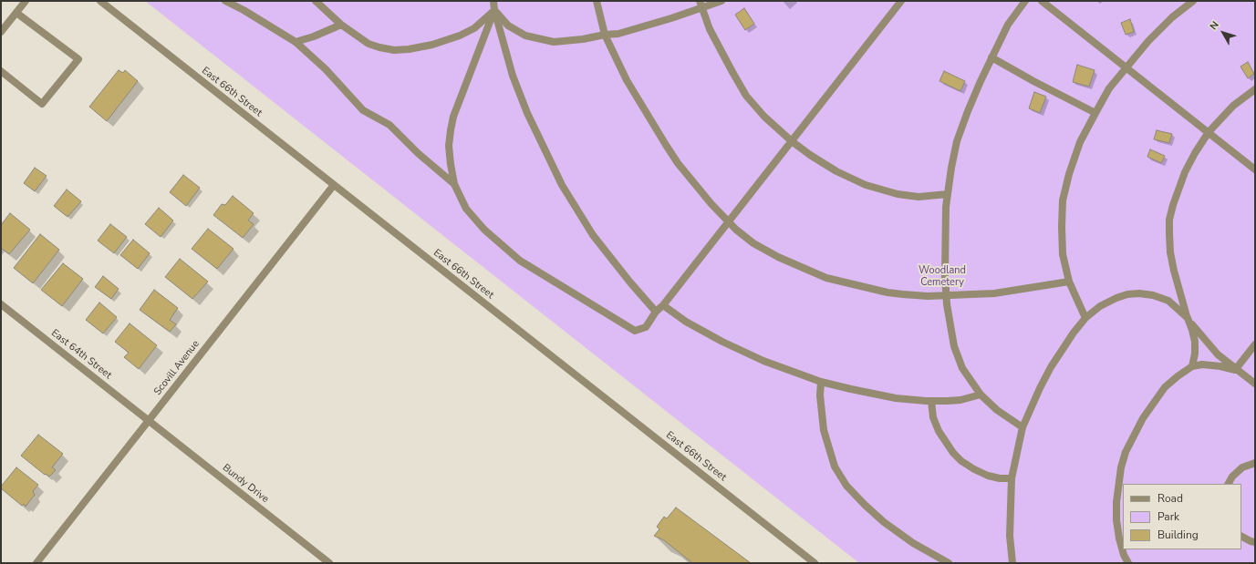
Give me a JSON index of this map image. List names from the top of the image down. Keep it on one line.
{"streets":{"street":["East 66th Street","East 64th Street","Scovill Avenue","Bundy Drive"]},"crossings":[["East 66th Street","Scovill Avenue"],["East 64th Street","Scovill Avenue"],["East 64th Street","Bundy Drive"],["Scovill Avenue","Bundy Drive"]],"parks":["Woodland Cemetery"],"legend":["Road","Park","Building"],"north":"top left"}
